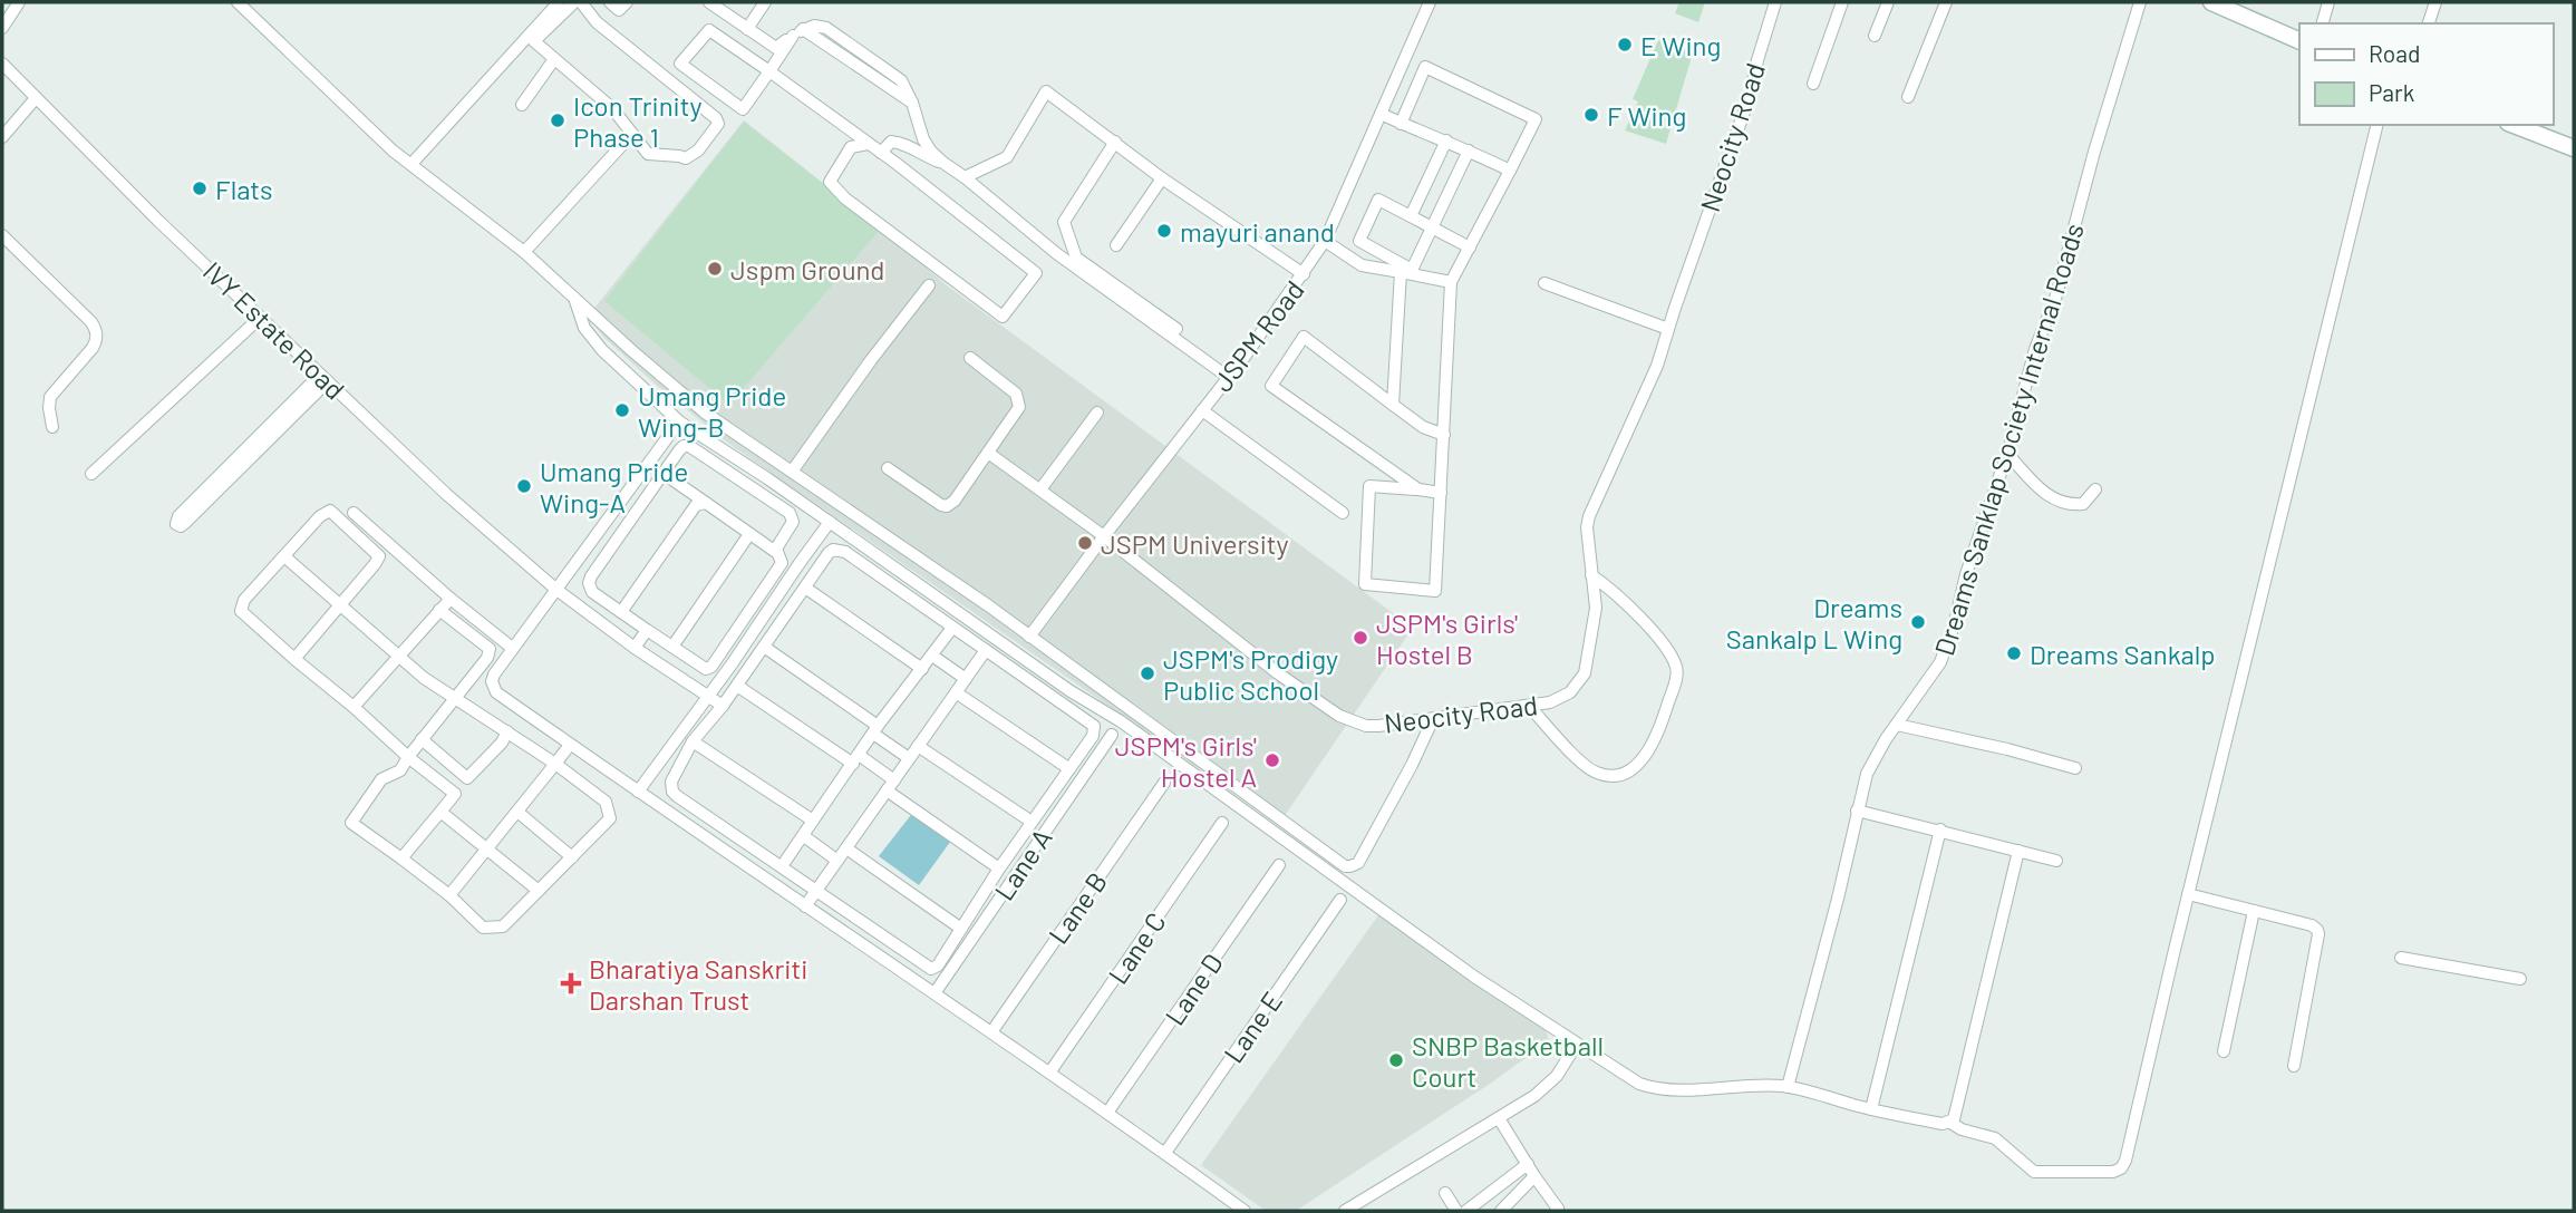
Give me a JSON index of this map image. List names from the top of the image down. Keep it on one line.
{"streets":{"street":["Neocity Road","IVY Estate Road","JSPM Road","Dreams Sanklap Society Internal Roads","Lane A","Lane B","Lane C","Lane D","Lane E"]},"crossings":[["Neocity Road","JSPM Road"]],"places":{"other":["E Wing","F Wing","Icon Trinity Phase 1","Flats","mayuri anand","Jspm Ground","Umang Pride Wing-B","Umang Pride Wing-A","JSPM University","Dreams Sankalp L Wing","JSPM's Girls' Hostel B","Dreams Sankalp","JSPM's Prodigy Public School","JSPM's Girls' Hostel A","SNBP Basketball Court"],"health":["Bharatiya Sanskriti Darshan Trust"]},"legend":["Road","Park"]}
